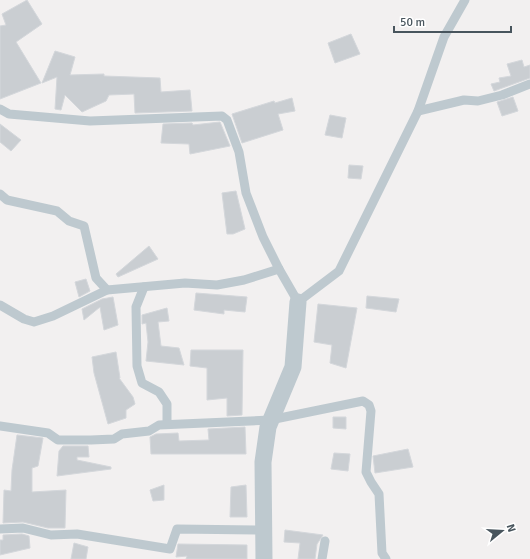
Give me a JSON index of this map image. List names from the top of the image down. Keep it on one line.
{"scale_bar":"50 m","north":"right"}
